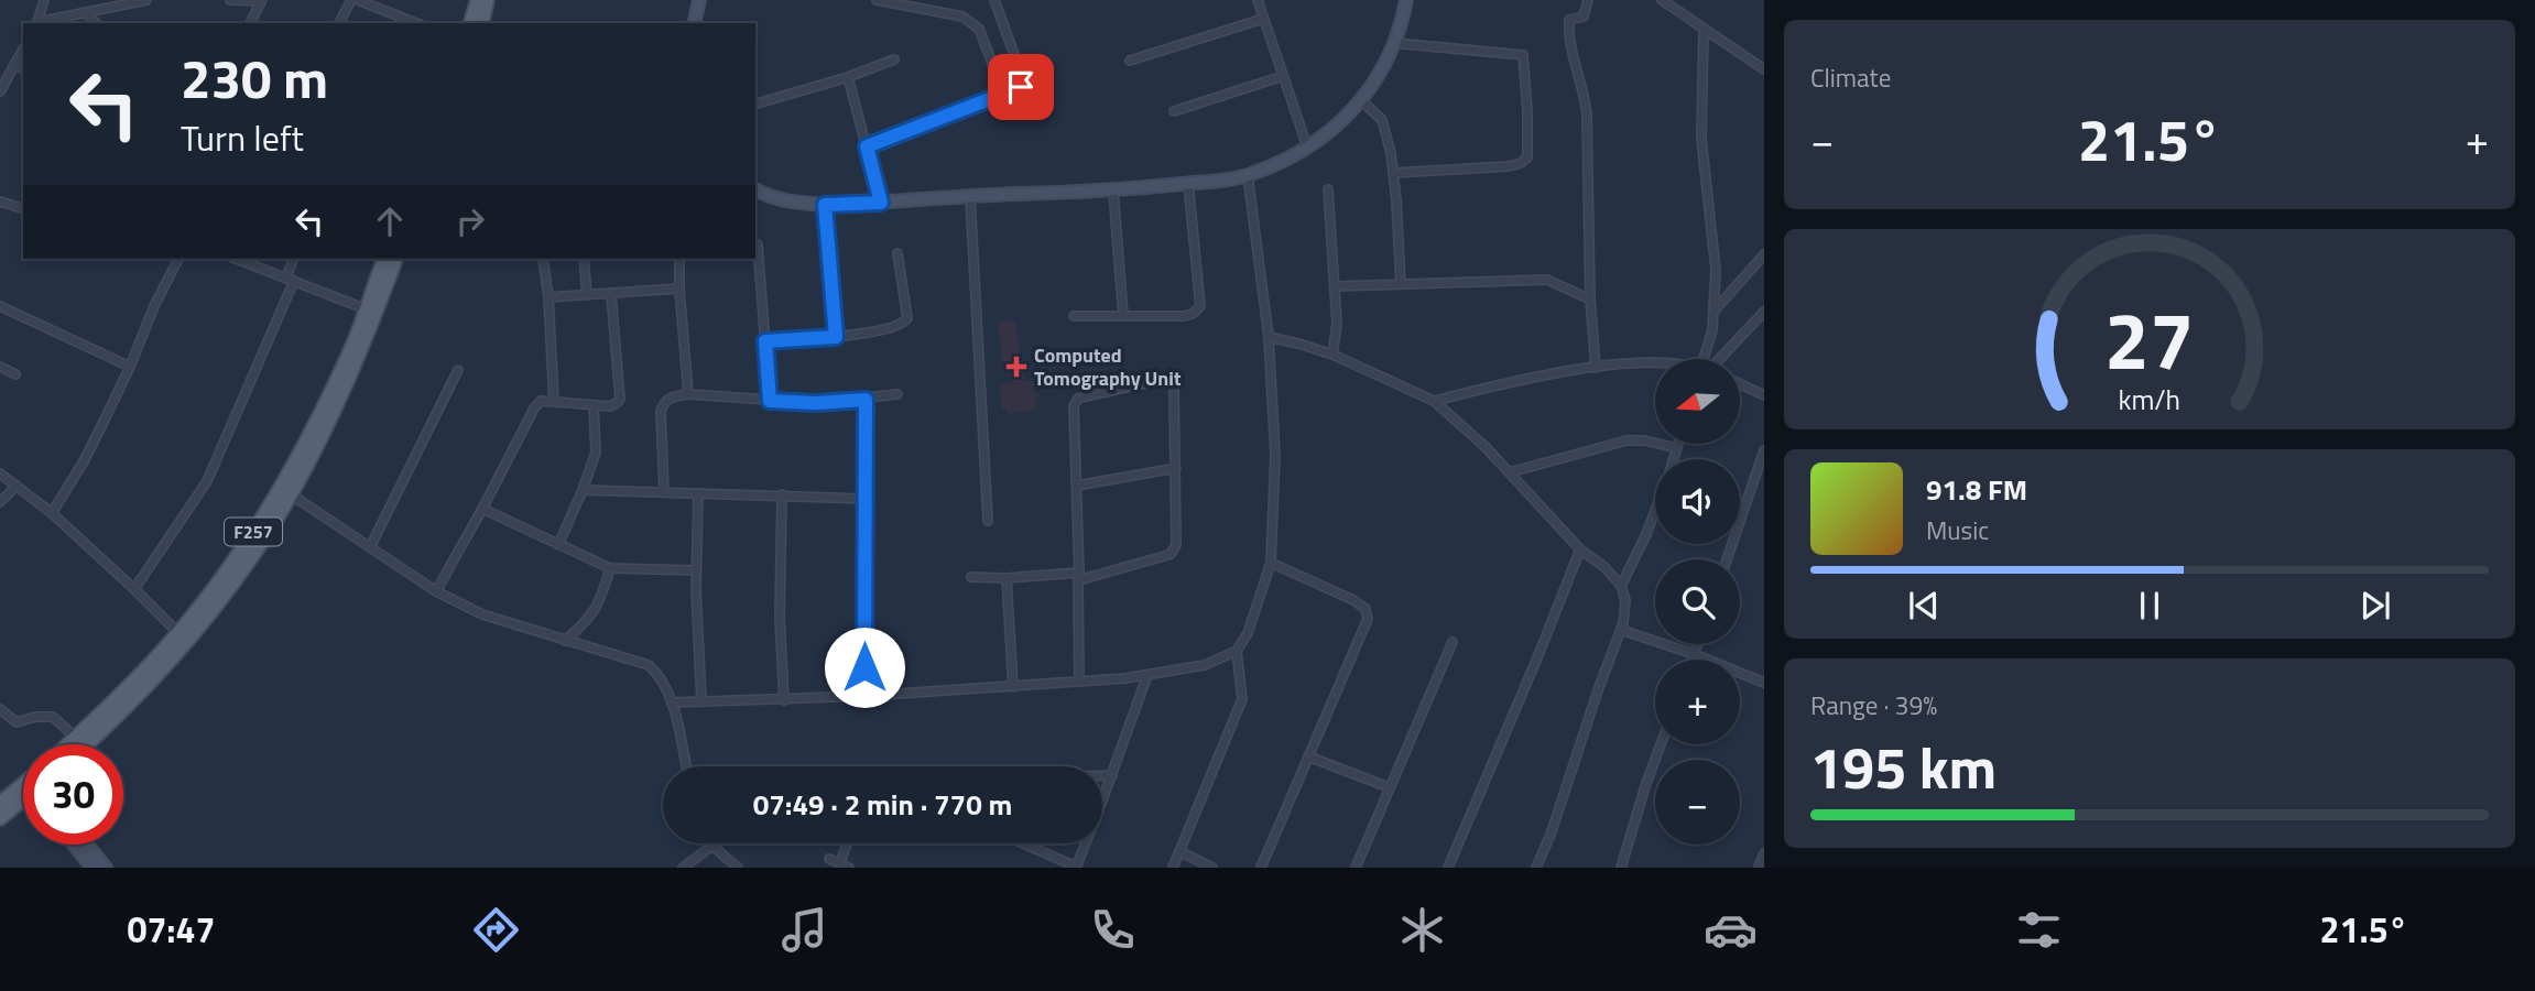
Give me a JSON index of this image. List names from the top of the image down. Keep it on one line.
{"streets":{"main road":["F257"]},"places":{"health":["Computed Tomography Unit"]},"north":"left","page":{"tile":["Climate",["Range · 39%","195 km"]],"turn":["230 m","Turn left"],"heat":["−","21.5°","+"],"map_buttons":["+","−"],"song":["91.8 FM","Music"],"limit":"30","trip":"07:49 · 2 min · 770 m","tabs":["07:47","21.5°"],"gauge":["27","km/h"]}}
